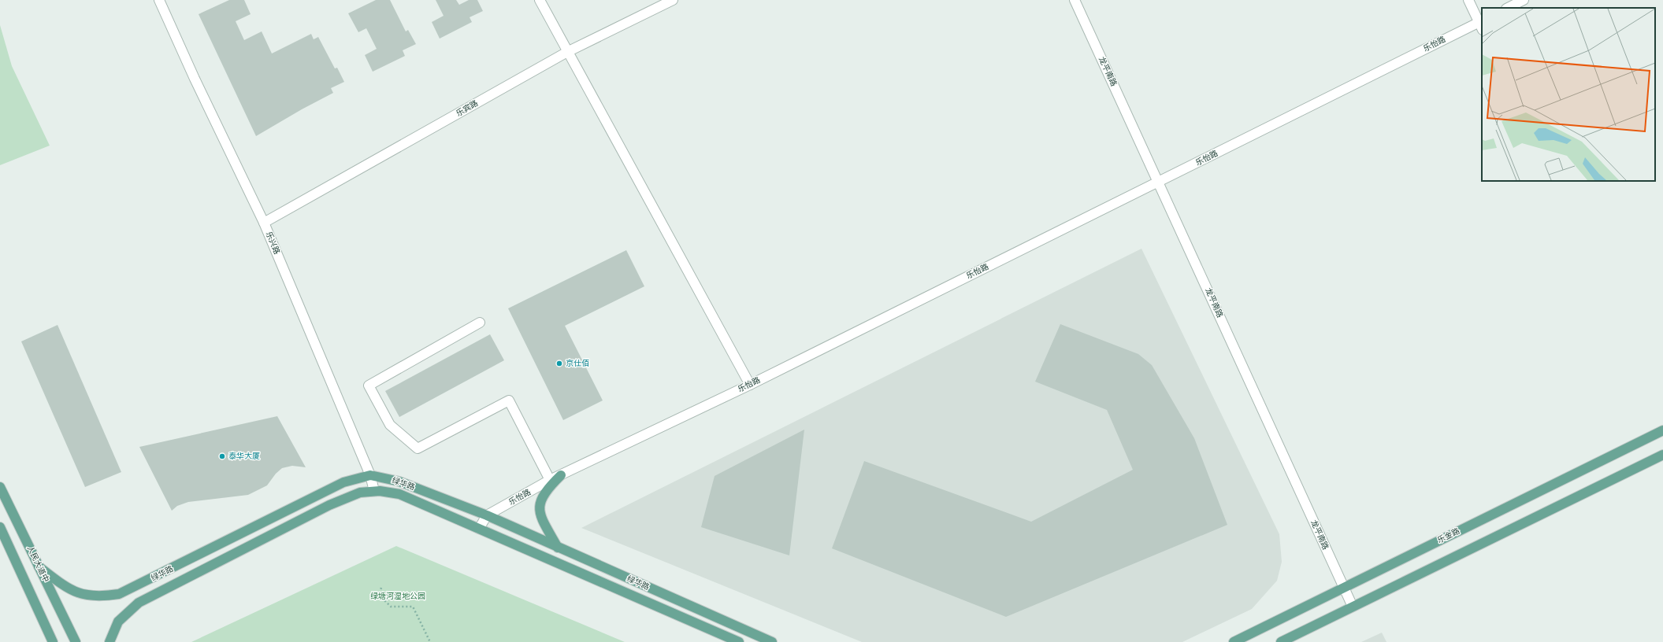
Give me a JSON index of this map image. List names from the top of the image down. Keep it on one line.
{"streets":{"main road":["绿华路","乐金路","人民大道中"],"street":["乐怡路","龙平南路","乐宾路","乐兴路"]},"crossings":[["乐怡路","龙平南路"],["乐怡路","绿华路"],["龙平南路","乐金路"],["乐宾路","乐兴路"],["乐兴路","绿华路"],["绿华路","人民大道中"]],"parks":["绿塘河湿地公园"],"places":["京仕佰","泰华大厦"]}
